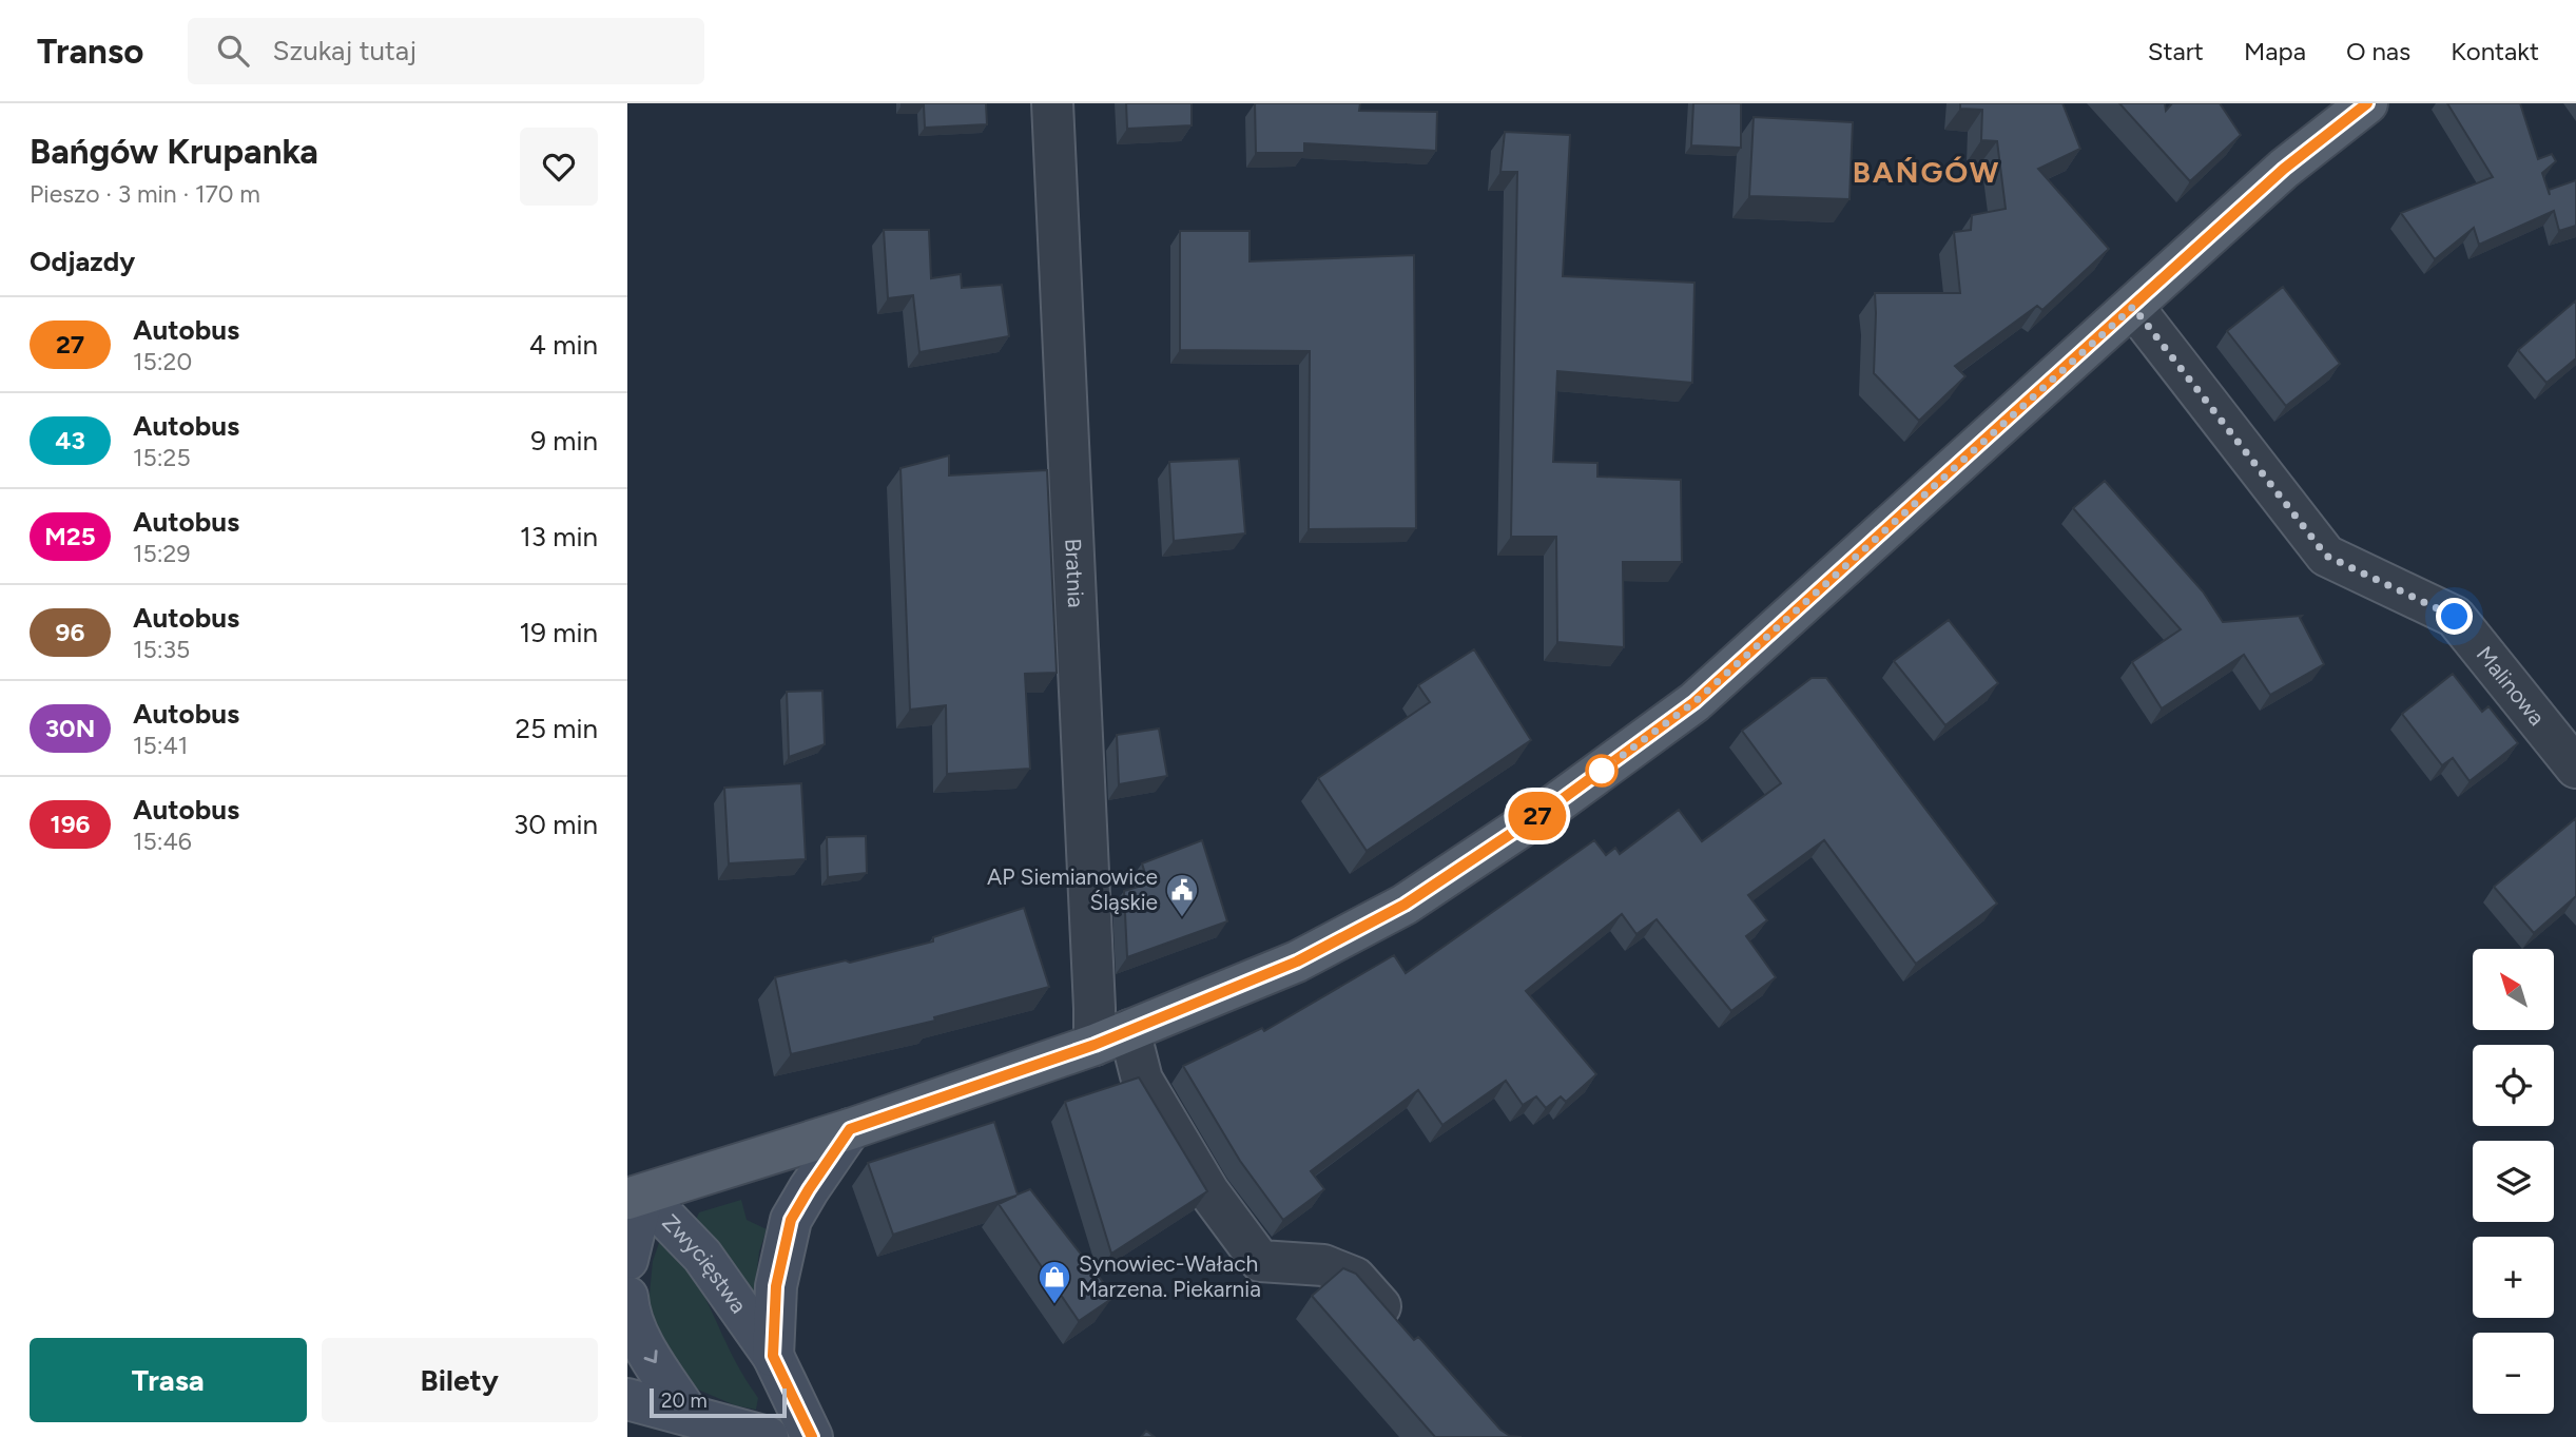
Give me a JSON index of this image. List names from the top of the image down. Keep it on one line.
{"streets":{"main road":["Zwycięstwa"],"street":["Bratnia","Malinowa"]},"districts":["BAŃGÓW"],"places":{"public building":["AP Siemianowice Śląskie"],"shop":["Synowiec-Wałach Marzena. Piekarnia"]},"lines":["bus line 27"],"scale_bar":"20 m","north":"top left","page":{"header":"Transo","search":"Szukaj tutaj","nav":["Start","Mapa","O nas","Kontakt"],"heading":[["Bańgów Krupanka","Pieszo · 3 min · 170 m"],"Odjazdy"],"on_map":"27","list":[{"mark":"27","name":"Autobus","note":"15:20","value":"4 min"},{"mark":"43","name":"Autobus","note":"15:25","value":"9 min"},{"mark":"M25","name":"Autobus","note":"15:29","value":"13 min"},{"mark":"96","name":"Autobus","note":"15:35","value":"19 min"},{"mark":"30N","name":"Autobus","note":"15:41","value":"25 min"},{"mark":"196","name":"Autobus","note":"15:46","value":"30 min"}],"map_buttons":["+","−"],"buttons":["Trasa","Bilety"],"scale":"20 m"}}
